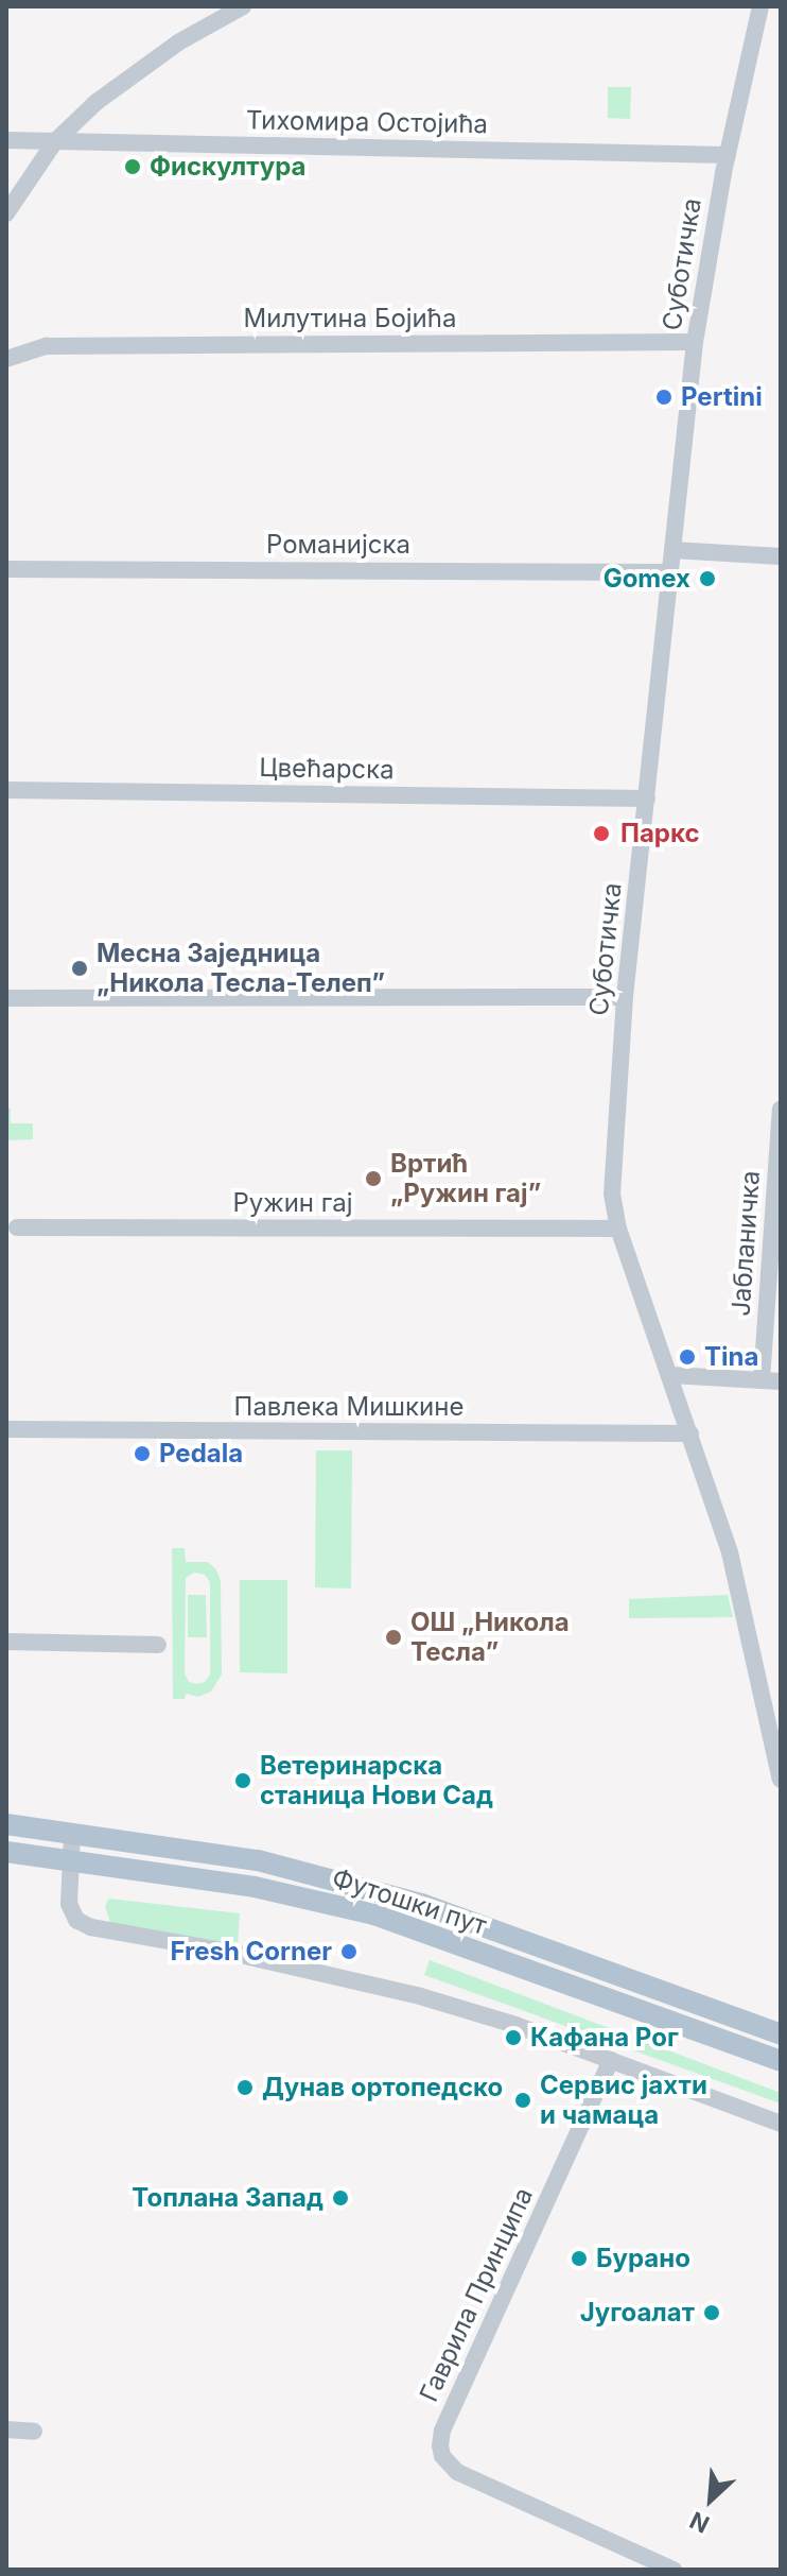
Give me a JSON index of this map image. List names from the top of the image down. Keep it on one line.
{"streets":{"main road":["Футошки пут"],"street":["Тихомира Остојића","Суботичка","Милутина Бојића","Романијска","Цвећарска","Ружин гај","Јабланичка","Павлека Мишкине","Гаврила Принципа"]},"crossings":[["Тихомира Остојића","Суботичка"],["Суботичка","Милутина Бојића"],["Суботичка","Романијска"],["Суботичка","Цвећарска"],["Суботичка","Ружин гај"],["Суботичка","Павлека Мишкине"]],"places":["Фискултура","Pertini","Gomex","Паркс","Месна Заједница „Никола Тесла-Телеп”","Вртић „Ружин гај”","Tina","Pedala","ОШ „Никола Тесла”","Ветеринарска станица Нови Сад","Fresh Corner","Кафана Рог","Дунав ортопедско","Сервис јахти и чамаца","Топлана Запад","Бурано","Југоалат"],"north":"bottom left"}
